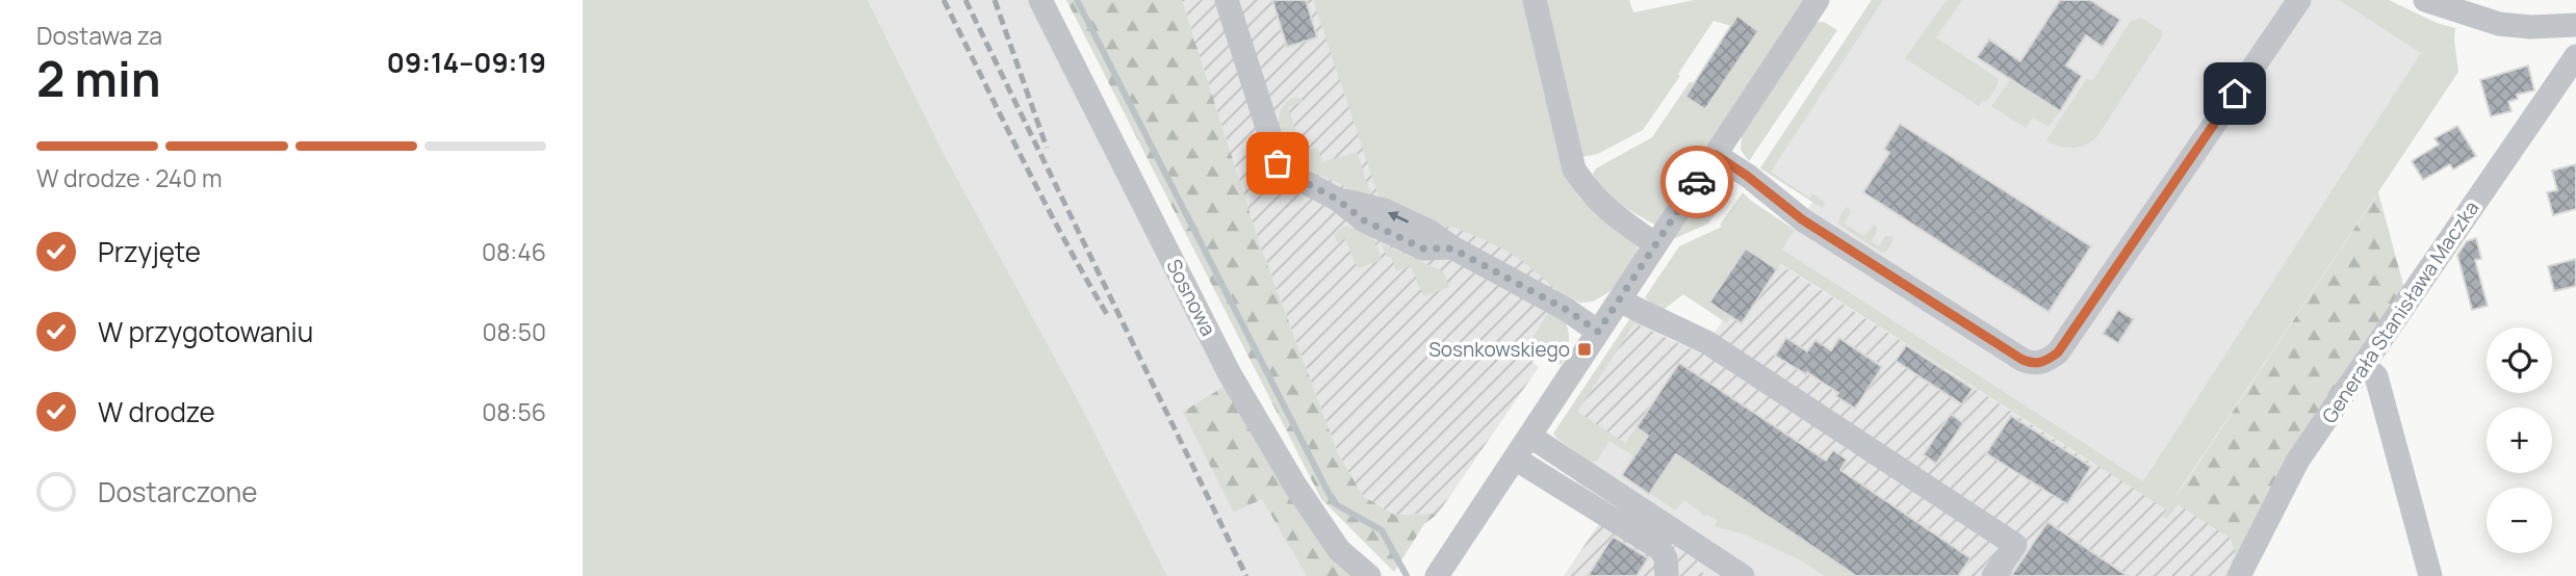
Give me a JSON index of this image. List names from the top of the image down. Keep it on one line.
{"streets":{"street":["Sosnowa","Generała Stanisława Maczka"]},"places":{"transit":["Sosnkowskiego"]},"page":{"heading":["2 min","Dostawa za","09:14–09:19"],"bar":"W drodze · 240 m","list":[["Przyjęte","08:46"],["W przygotowaniu","08:50"],["W drodze","08:56"],"Dostarczone"],"map_buttons":["+","−"]}}
